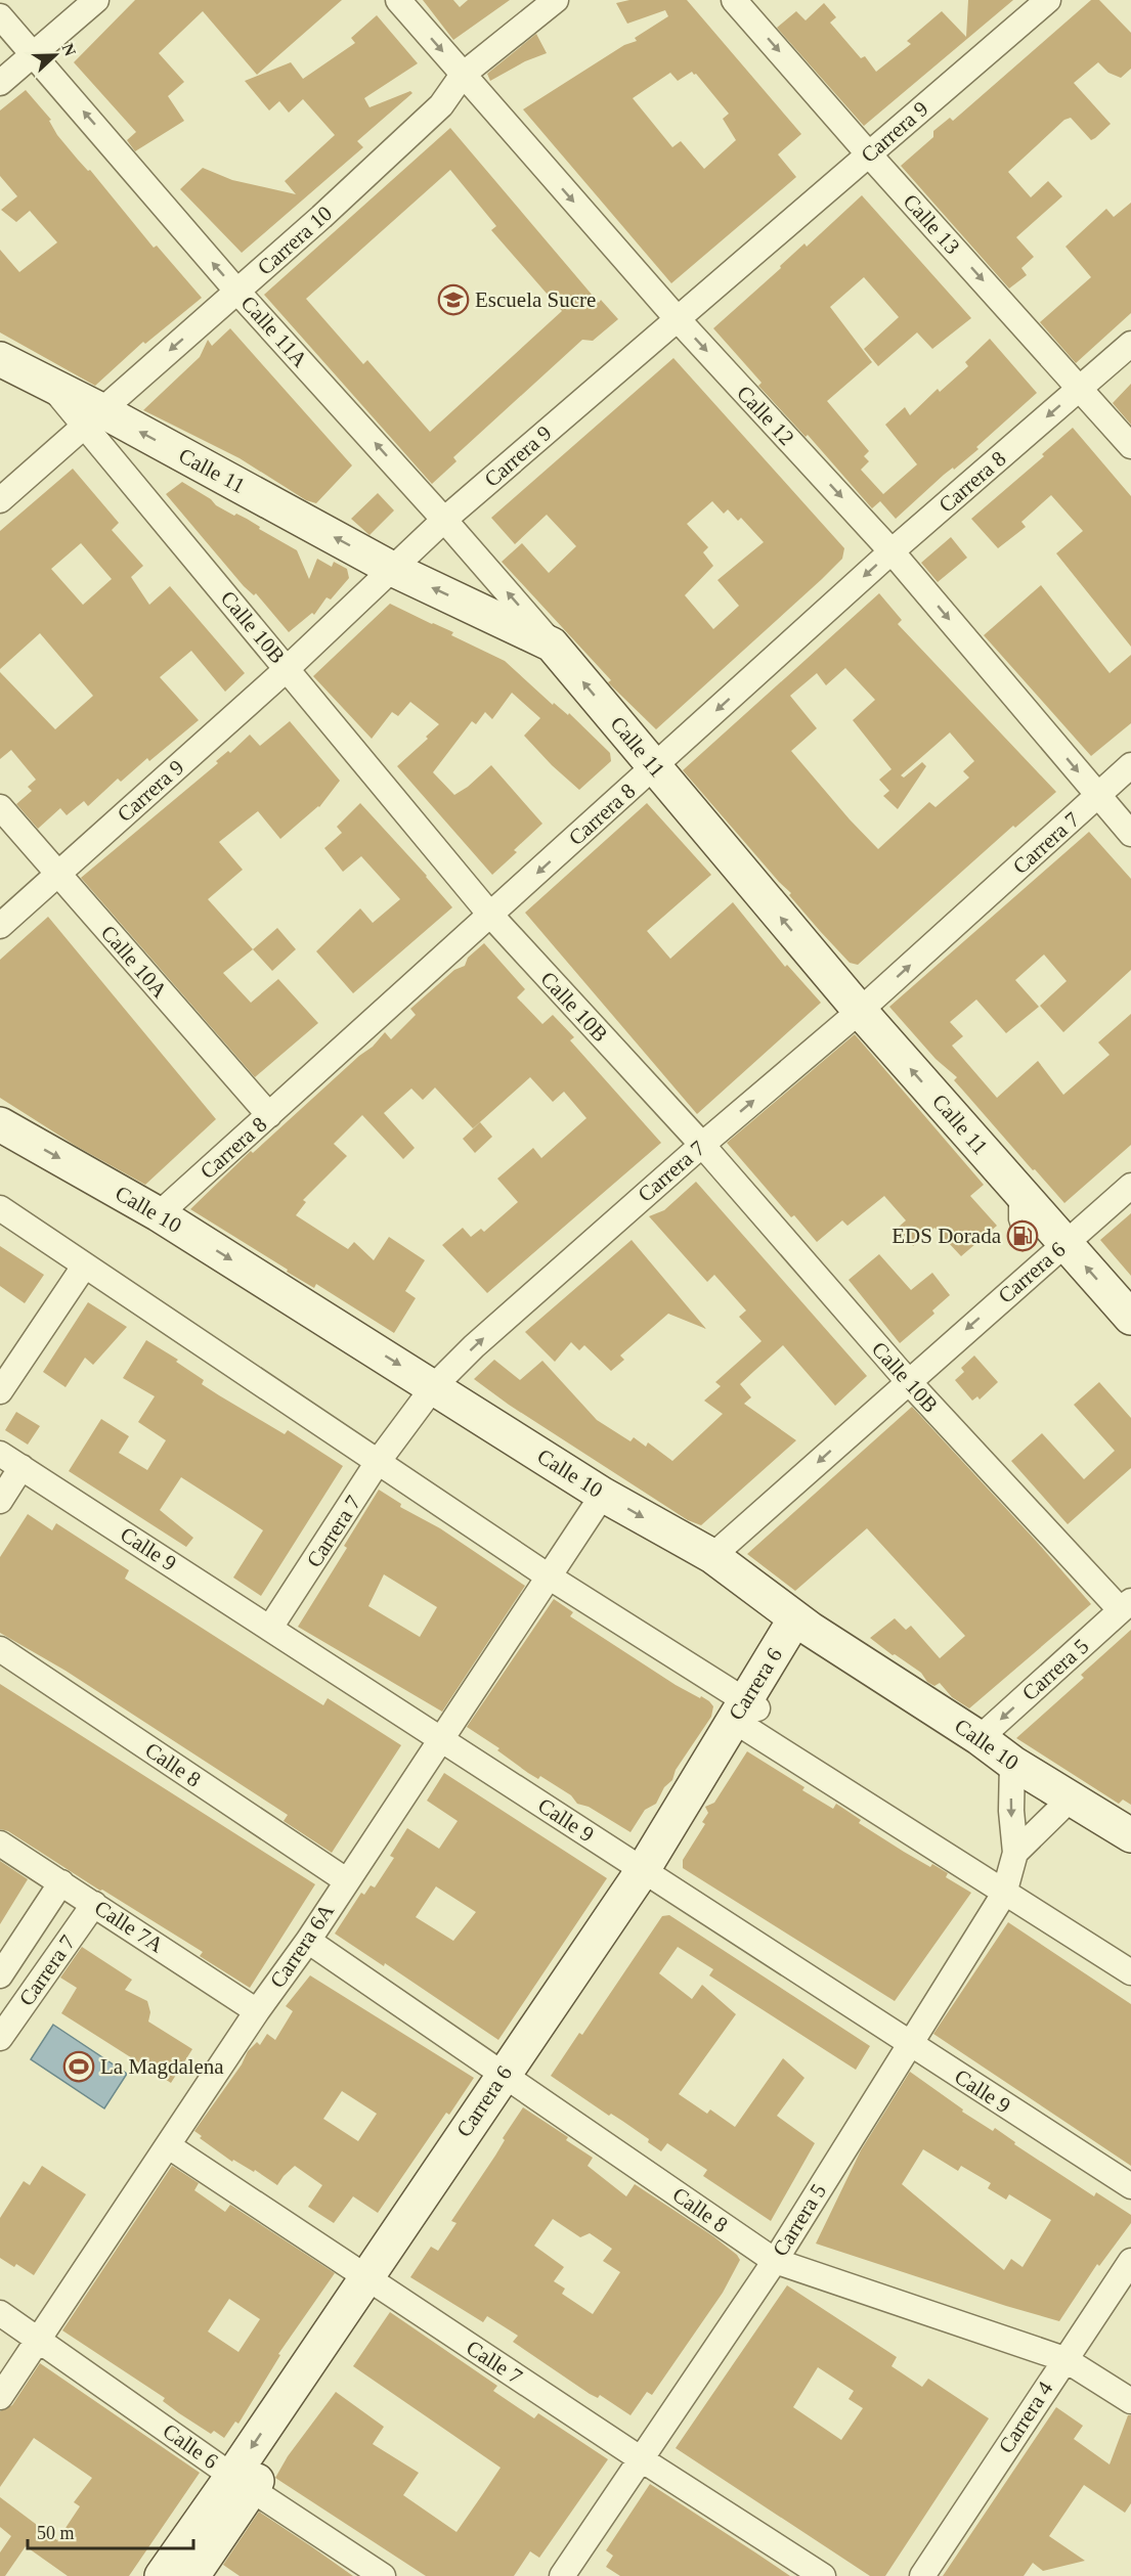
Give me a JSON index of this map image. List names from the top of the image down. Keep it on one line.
{"streets":{"main road":["Calle 11","Calle 10","Carrera 6"],"street":["Carrera 9","Calle 13","Carrera 10","Calle 11A","Calle 12","Carrera 8","Calle 10B","Carrera 7","Calle 10A","Calle 9","Carrera 5","Calle 8","Calle 7A","Carrera 6A","Calle 7","Carrera 4","Calle 6"]},"crossings":[["Carrera 9","Calle 13"],["Carrera 9","Calle 11A"],["Carrera 9","Calle 12"],["Carrera 9","Calle 11"],["Carrera 9","Calle 10B"],["Carrera 9","Calle 10A"],["Calle 13","Carrera 8"],["Carrera 10","Calle 11A"],["Carrera 10","Calle 12"],["Carrera 10","Calle 11"],["Carrera 10","Calle 10B"],["Calle 11A","Calle 11"],["Calle 12","Carrera 8"],["Calle 12","Carrera 7"],["Calle 11","Carrera 8"],["Calle 11","Calle 10B"],["Calle 11","Carrera 7"],["Calle 11","Carrera 6"],["Carrera 8","Calle 10B"],["Carrera 8","Calle 10A"],["Carrera 8","Calle 10"],["Calle 10B","Carrera 7"],["Calle 10B","Carrera 6"],["Calle 10B","Carrera 5"],["Carrera 7","Calle 10"],["Carrera 7","Calle 9"],["Carrera 7","Calle 7A"],["Calle 10","Carrera 6"],["Calle 10","Carrera 5"],["Calle 10","Carrera 6A"],["Carrera 6","Calle 9"],["Carrera 6","Calle 8"],["Carrera 6","Calle 7"],["Carrera 6","Calle 6"],["Calle 9","Carrera 5"],["Calle 9","Carrera 6A"],["Carrera 5","Calle 8"],["Carrera 5","Calle 7"],["Calle 8","Carrera 6A"],["Calle 8","Carrera 4"],["Calle 7A","Carrera 6A"],["Carrera 6A","Calle 7"],["Carrera 6A","Calle 6"]],"one_way":["Calle 13","Calle 11A","Calle 12","Calle 11","Carrera 8","Carrera 7","Calle 10"],"places":{"school or university":["Escuela Sucre"],"fuel station":["EDS Dorada"],"sports":["La Magdalena"]},"scale_bar":"50 m","north":"right"}
